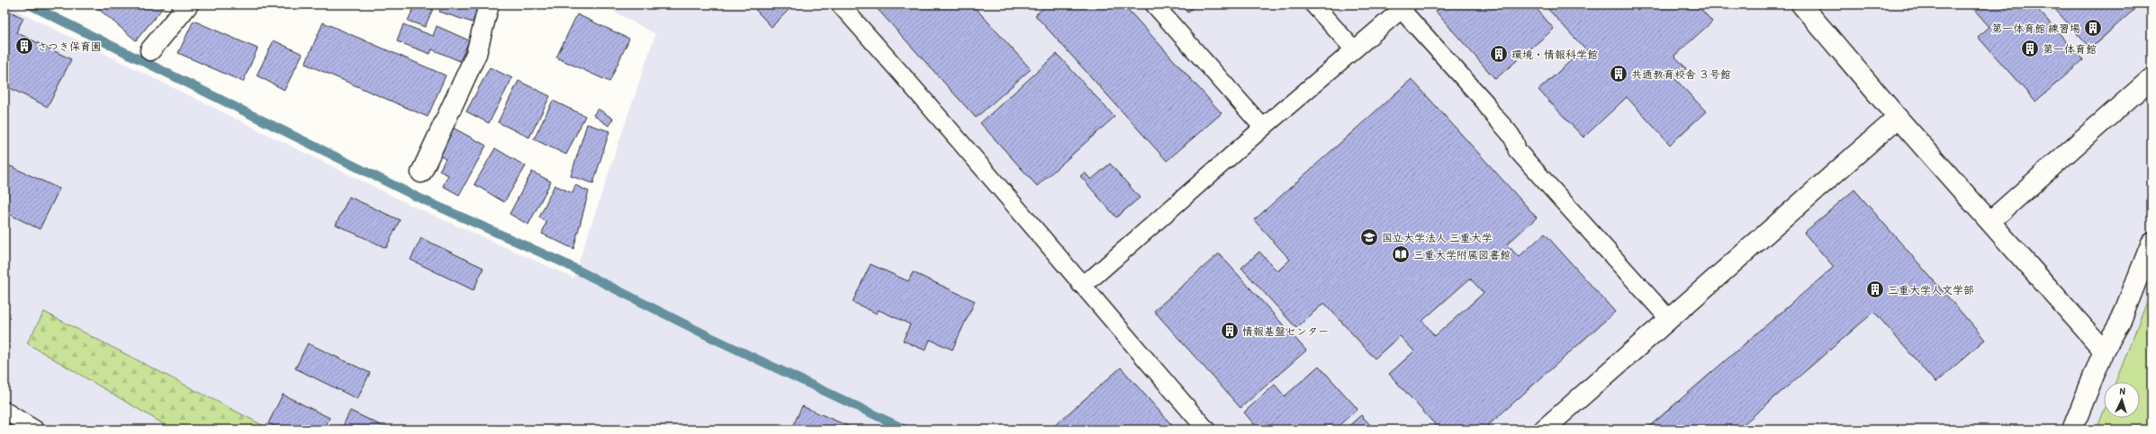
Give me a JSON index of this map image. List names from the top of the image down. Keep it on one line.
{"places":{"building":["第一体育館 練習場","さつき保育園","第一体育館","環境・情報科学館","共通教育校舎 ３号館","三重大学人文学部","情報基盤センター"],"school or university":["国立大学法人 三重大学"],"library":["三重大学附属図書館"]},"north":"top"}
